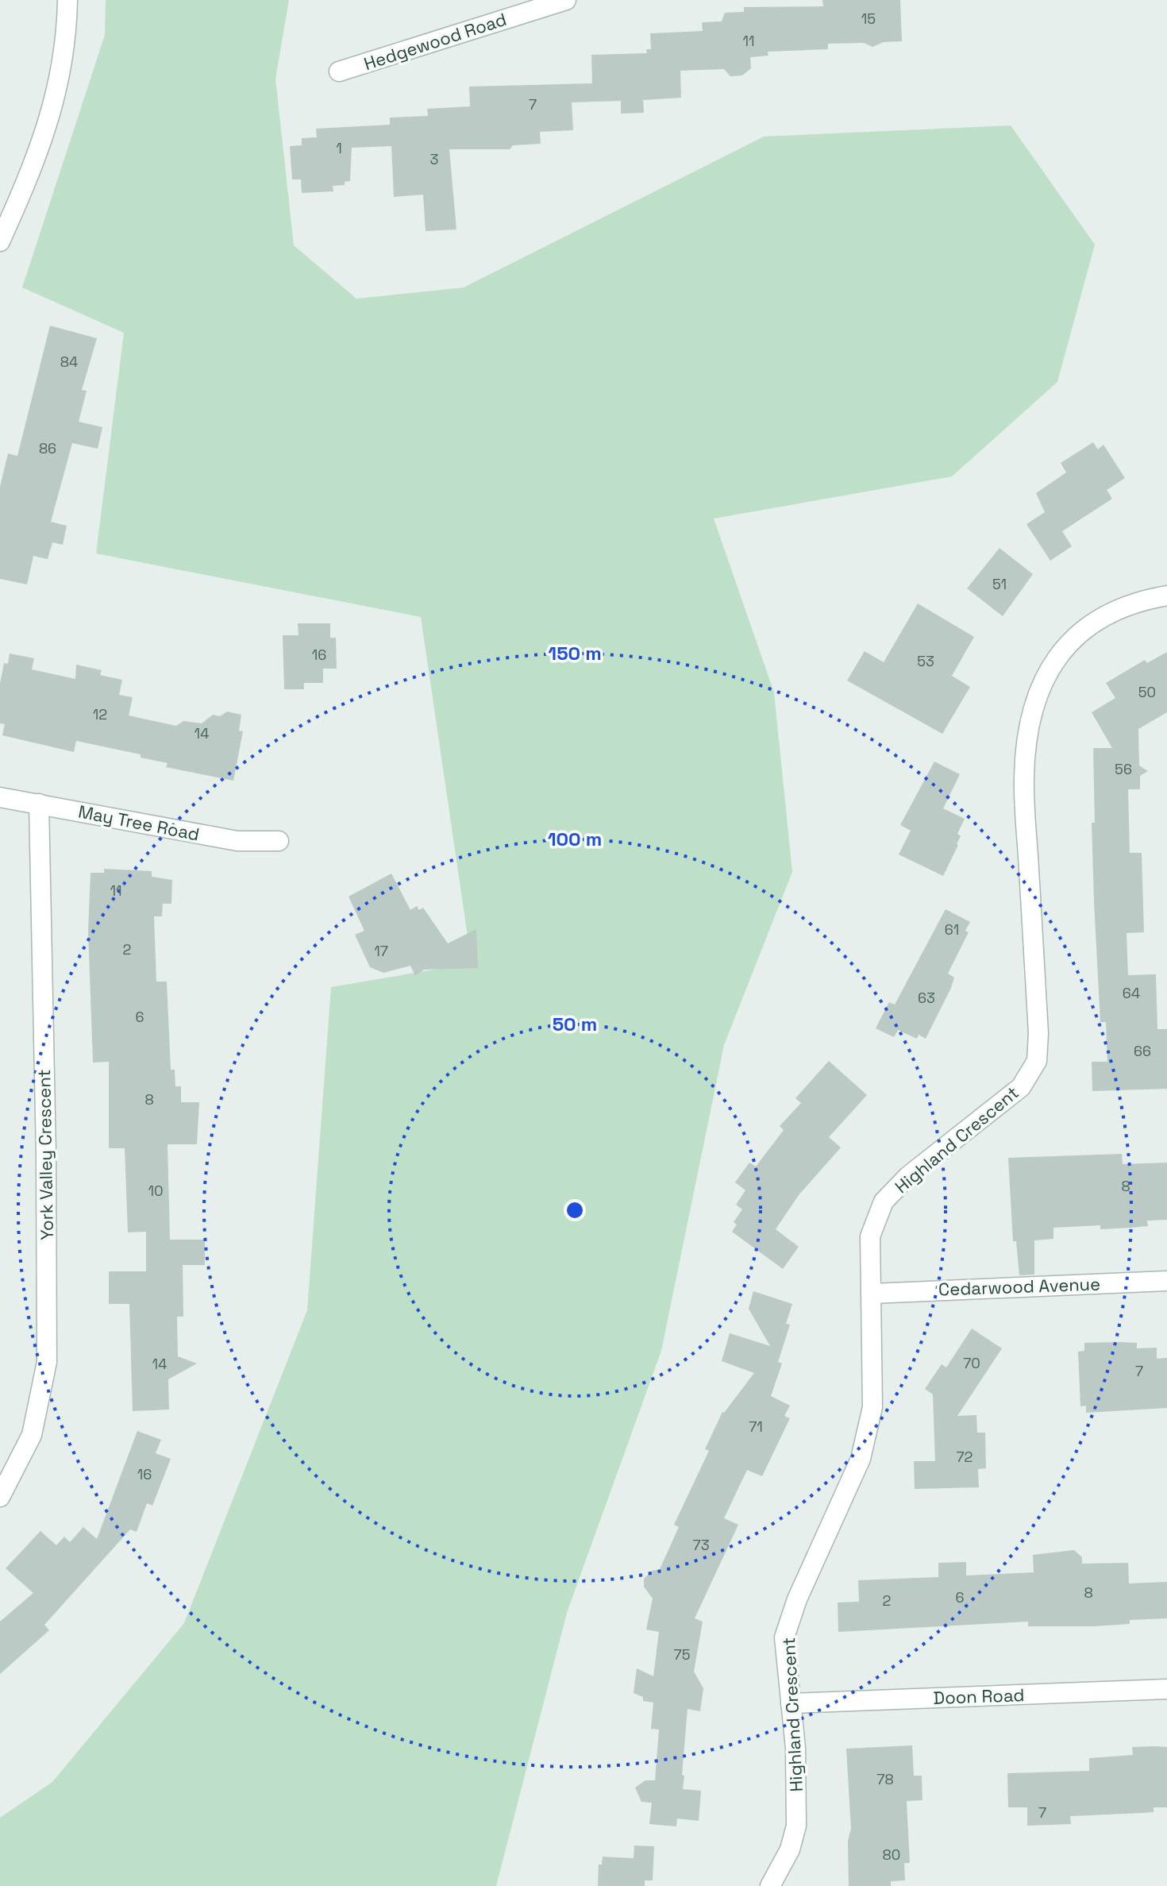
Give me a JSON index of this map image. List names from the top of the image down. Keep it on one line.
{"streets":{"street":["Hedgewood Road","May Tree Road","Highland Crescent","York Valley Crescent","Cedarwood Avenue","Doon Road"]},"crossings":[["May Tree Road","York Valley Crescent"],["Highland Crescent","Cedarwood Avenue"],["Highland Crescent","Doon Road"]],"house_numbers":["15","11","7","1","3","84","86","51","16","53","50","12","14","56","11","61","2","17","64","63","6","66","8","8","10","70","14","7","71","72","16","73","8","6","2","75","78","7","80"],"rings":["150 m","100 m","50 m"]}
